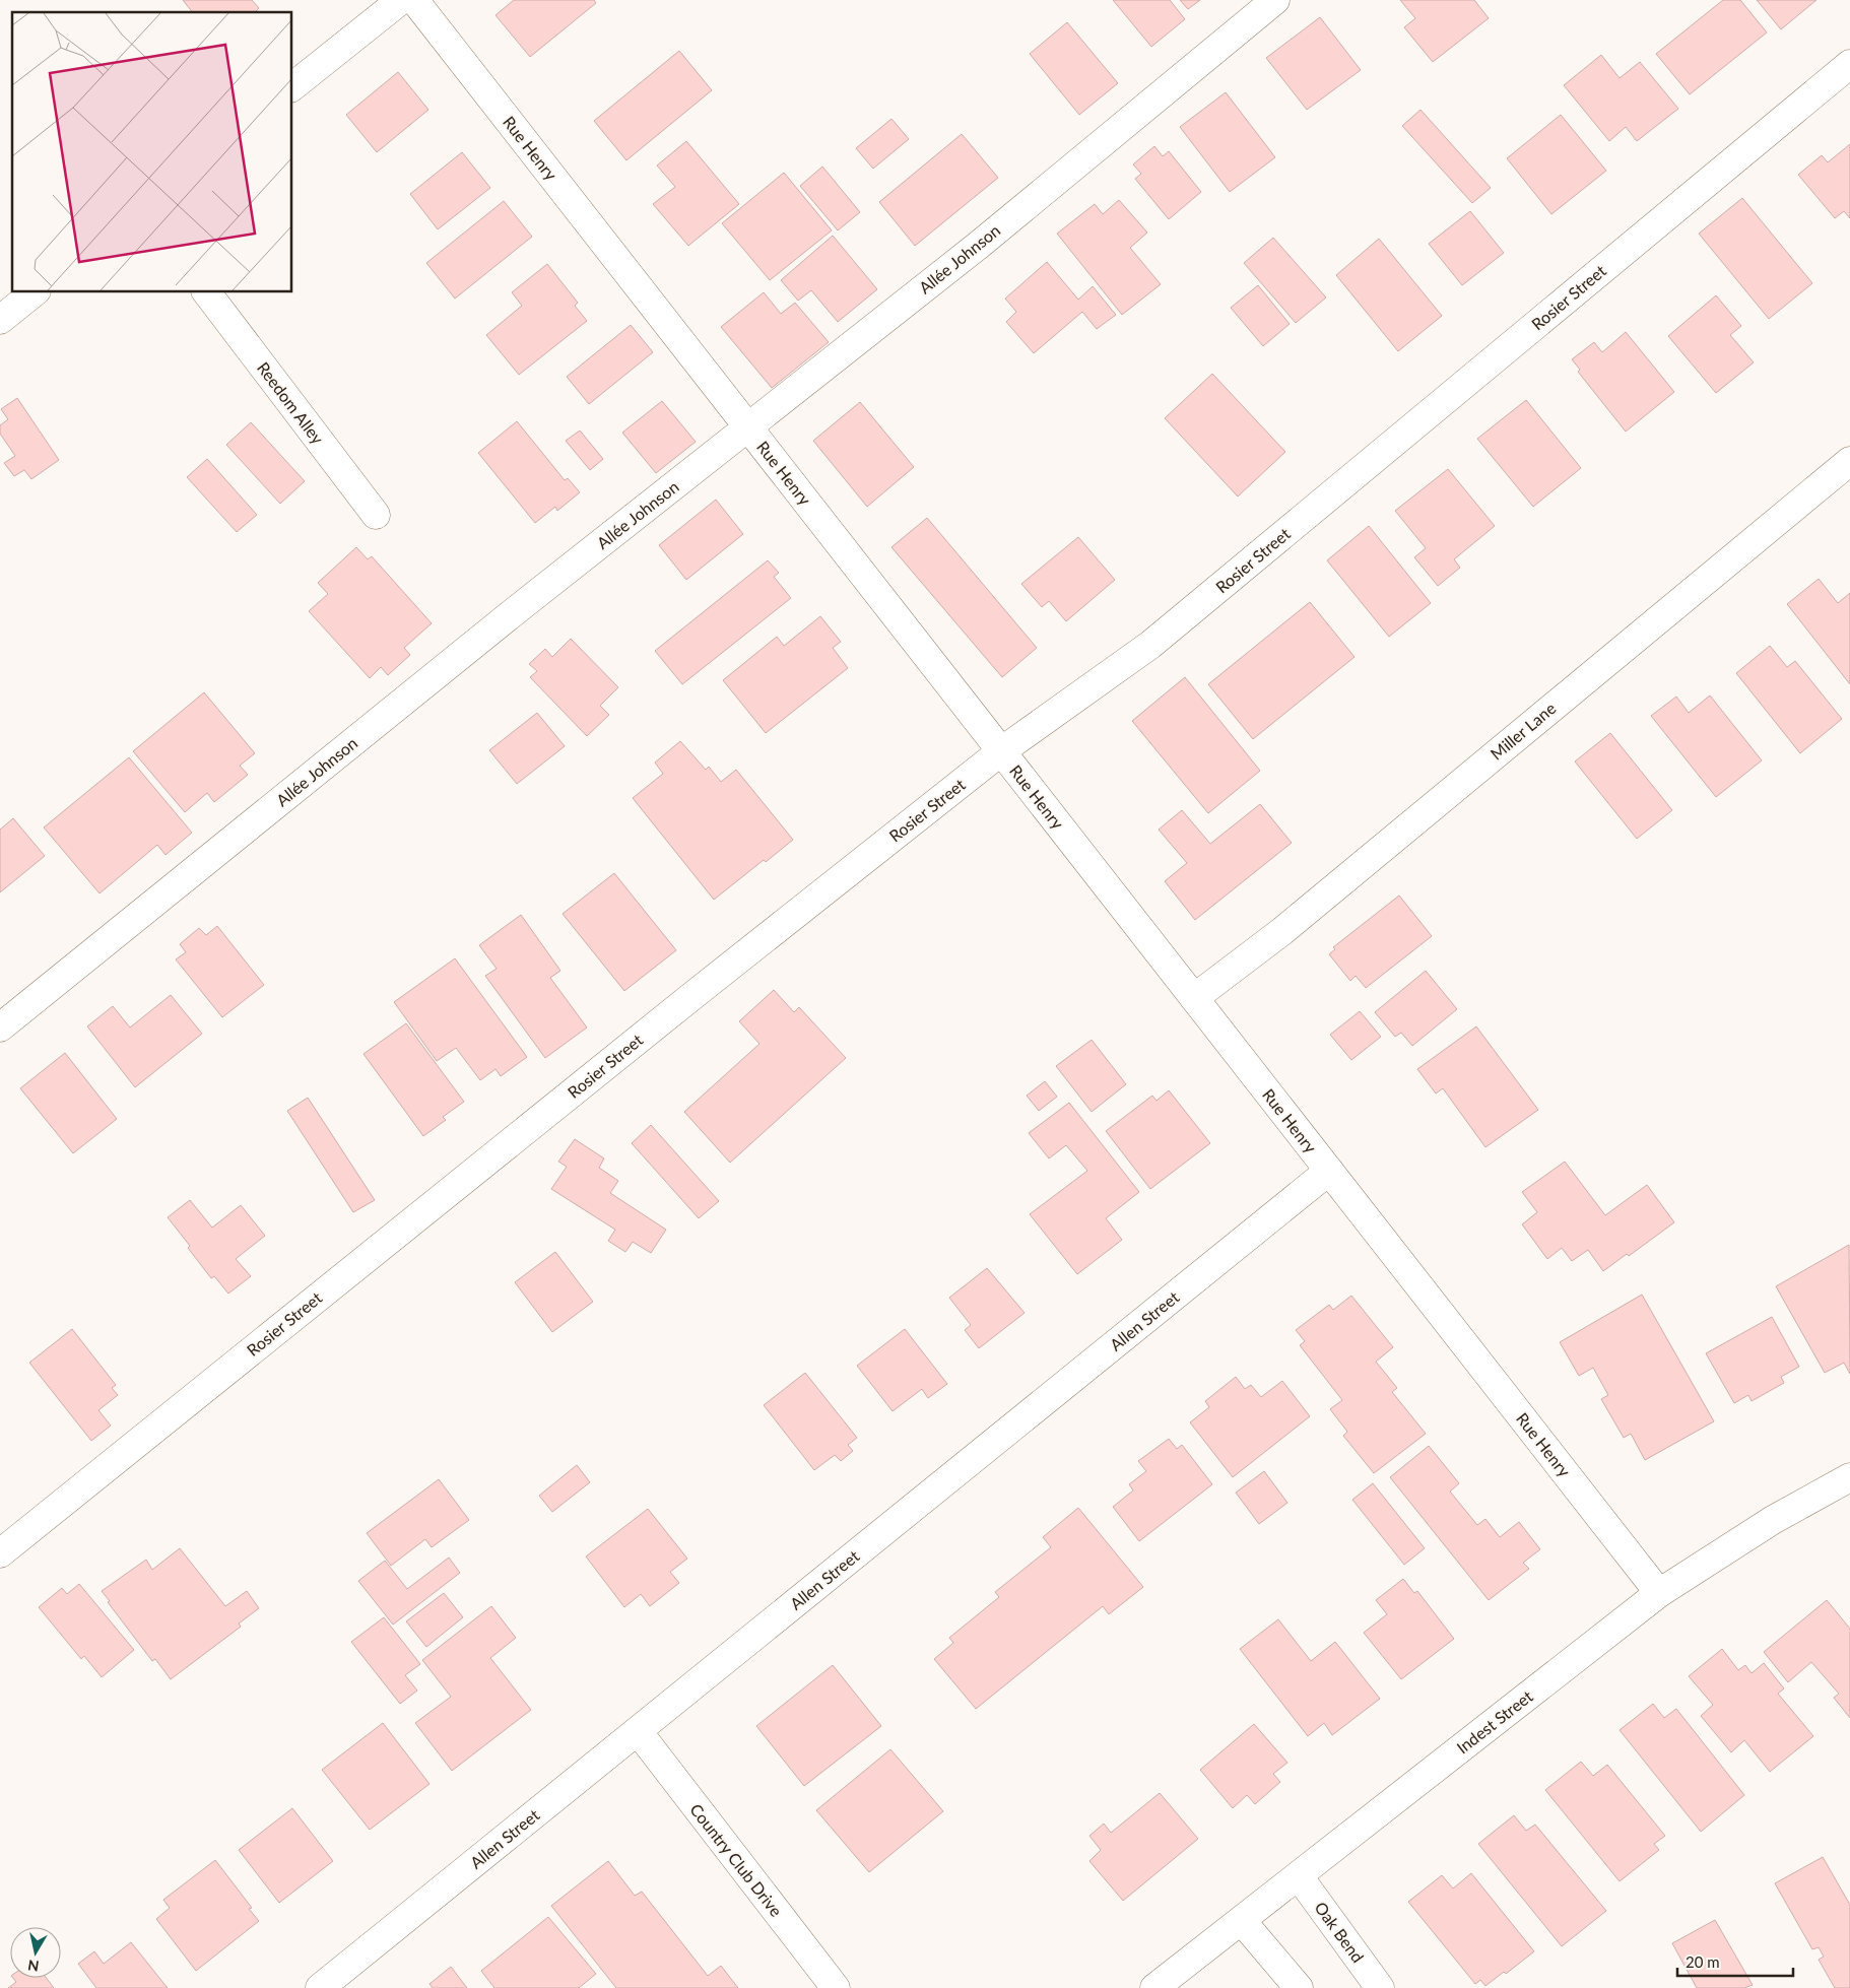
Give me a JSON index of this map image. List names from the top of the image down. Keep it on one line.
{"streets":{"street":["Rue Henry","Allée Johnson","Rosier Street","Reedom Alley","Miller Lane","Allen Street","Indest Street","Country Club Drive","Oak Bend"]},"crossings":[["Rue Henry","Allée Johnson"],["Rue Henry","Rosier Street"],["Rue Henry","Miller Lane"],["Rue Henry","Allen Street"],["Rue Henry","Indest Street"],["Allen Street","Country Club Drive"],["Indest Street","Oak Bend"]],"scale_bar":"20 m","north":"bottom"}
